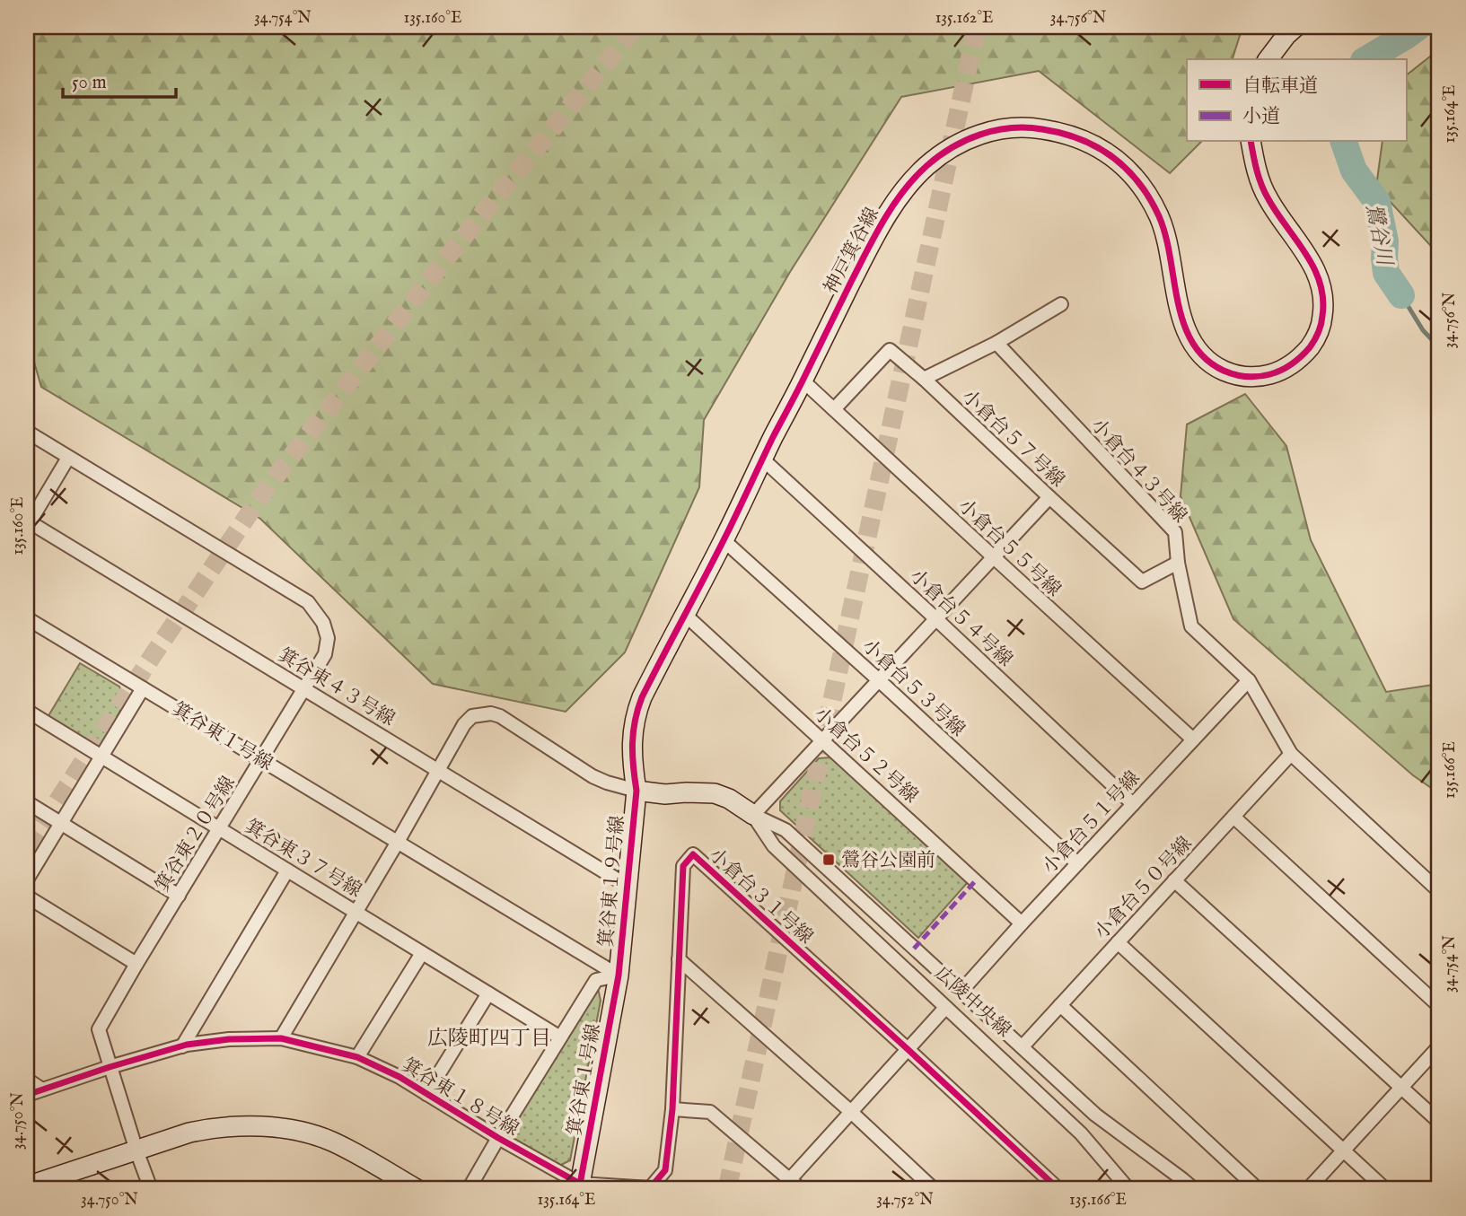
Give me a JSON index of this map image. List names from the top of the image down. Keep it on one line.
{"streets":{"street":["神戸箕谷線","小倉台５７号線","小倉台４３号線","小倉台５５号線","小倉台５４号線","箕谷東４３号線","小倉台５３号線","箕谷東１号線","小倉台５２号線","小倉台５１号線","箕谷東２０号線","箕谷東３７号線","箕谷東１９号線","小倉台５０号線","小倉台３１号線","広陵中央線","箕谷東１８号線"]},"crossings":[["神戸箕谷線","小倉台５５号線"],["神戸箕谷線","小倉台５４号線"],["神戸箕谷線","小倉台５３号線"],["神戸箕谷線","小倉台５２号線"],["神戸箕谷線","箕谷東１９号線"],["神戸箕谷線","広陵中央線"],["小倉台５７号線","小倉台４３号線"],["小倉台５７号線","小倉台５５号線"],["小倉台４３号線","小倉台５１号線"],["小倉台４３号線","小倉台５０号線"],["小倉台５５号線","小倉台５１号線"],["小倉台５４号線","小倉台５１号線"],["箕谷東４３号線","箕谷東２０号線"],["箕谷東４３号線","箕谷東１９号線"],["小倉台５３号線","小倉台５１号線"],["箕谷東１号線","箕谷東２０号線"],["箕谷東１号線","箕谷東１９号線"],["箕谷東１号線","小倉台３１号線"],["箕谷東１号線","箕谷東１８号線"],["小倉台５２号線","小倉台５１号線"],["小倉台５１号線","広陵中央線"],["箕谷東２０号線","箕谷東３７号線"],["箕谷東２０号線","箕谷東１８号線"],["箕谷東３７号線","箕谷東１９号線"],["箕谷東１９号線","広陵中央線"],["箕谷東１９号線","箕谷東１８号線"],["小倉台５０号線","広陵中央線"],["小倉台３１号線","箕谷東１８号線"]],"districts":["広陵町四丁目"],"water":["鷺谷川"],"places":{"transit":["鶯谷公園前"]},"legend":["自転車道","小道"],"scale_bar":"50 m","coordinates":["34.754°N","135.160°E","135.162°E","34.756°N","135.164°E","135.166°E","34.750°N","34.752°N"]}
